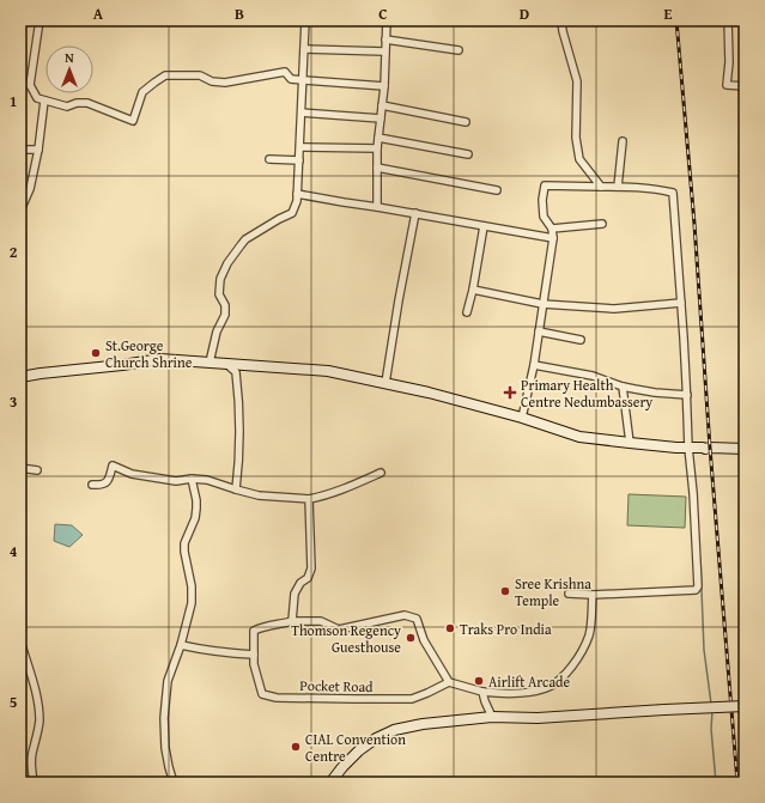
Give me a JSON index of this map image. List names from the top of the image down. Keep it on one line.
{"streets":{"street":["Pocket Road"]},"places":{"other":["St.George Church Shrine","Sree Krishna Temple","Traks Pro India","Thomson Regency Guesthouse","Airlift Arcade","CIAL Convention Centre"],"health":["Primary Health Centre Nedumbassery"]},"north":"top","grid":{"columns":["A","B","C","D","E"],"rows":["1","2","3","4","5"]}}
